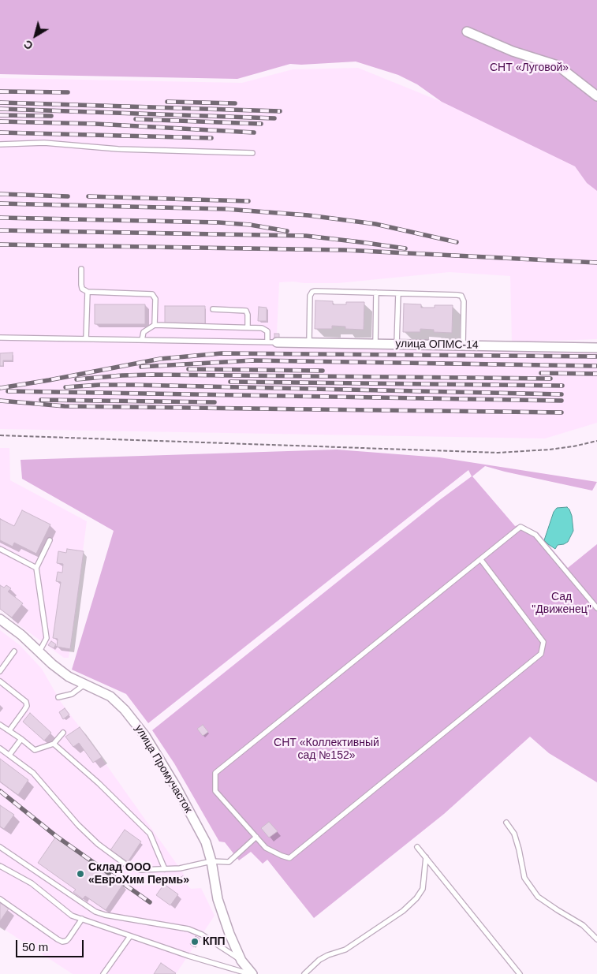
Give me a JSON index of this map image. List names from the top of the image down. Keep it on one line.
{"streets":{"street":["улица ОПМС-14","улица Промучасток"]},"parks":["СНТ «Луговой»","Сад \"Движенец\"","СНТ «Коллективный сад №152»"],"places":["Склад ООО «ЕвроХим Пермь»","КПП"],"scale_bar":"50 m","north":"bottom left"}
